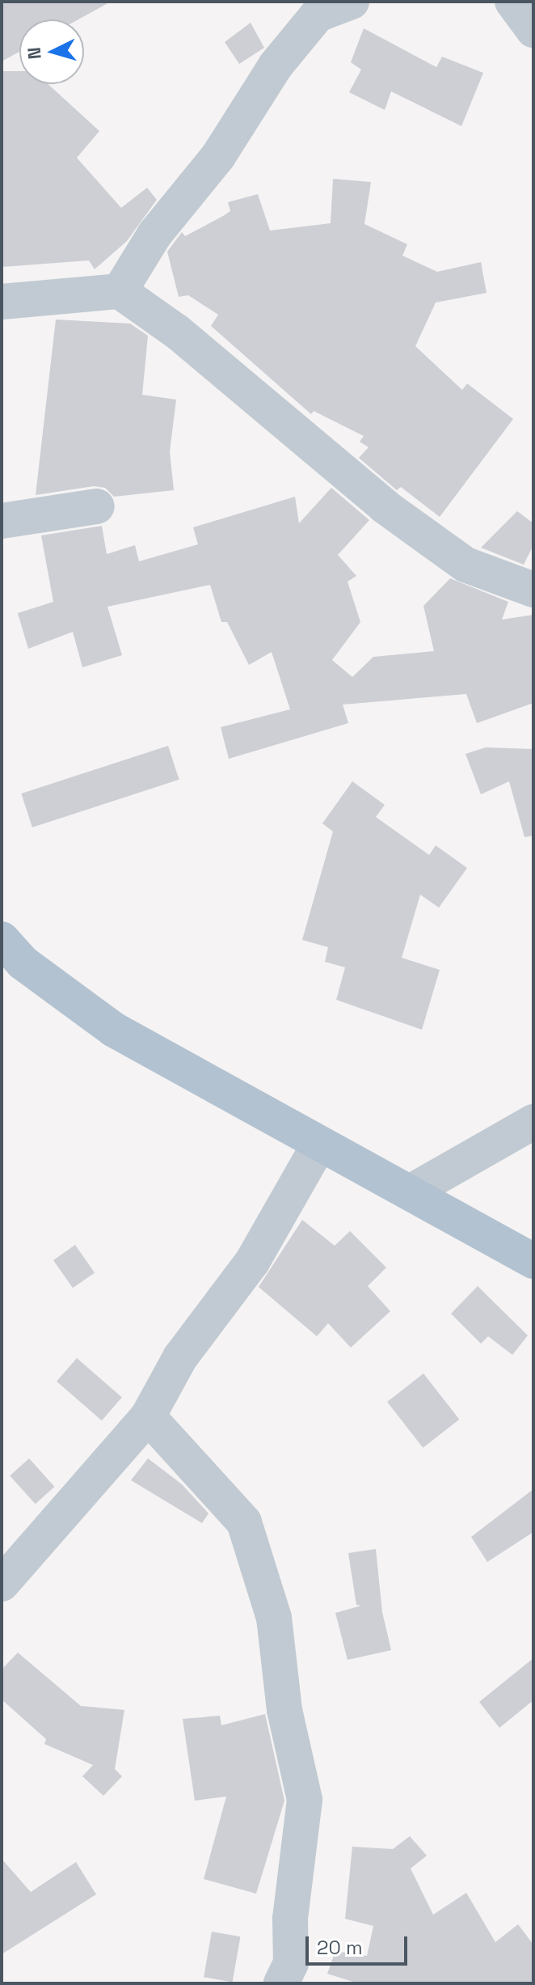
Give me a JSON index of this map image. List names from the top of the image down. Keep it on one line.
{"scale_bar":"20 m","north":"left"}
